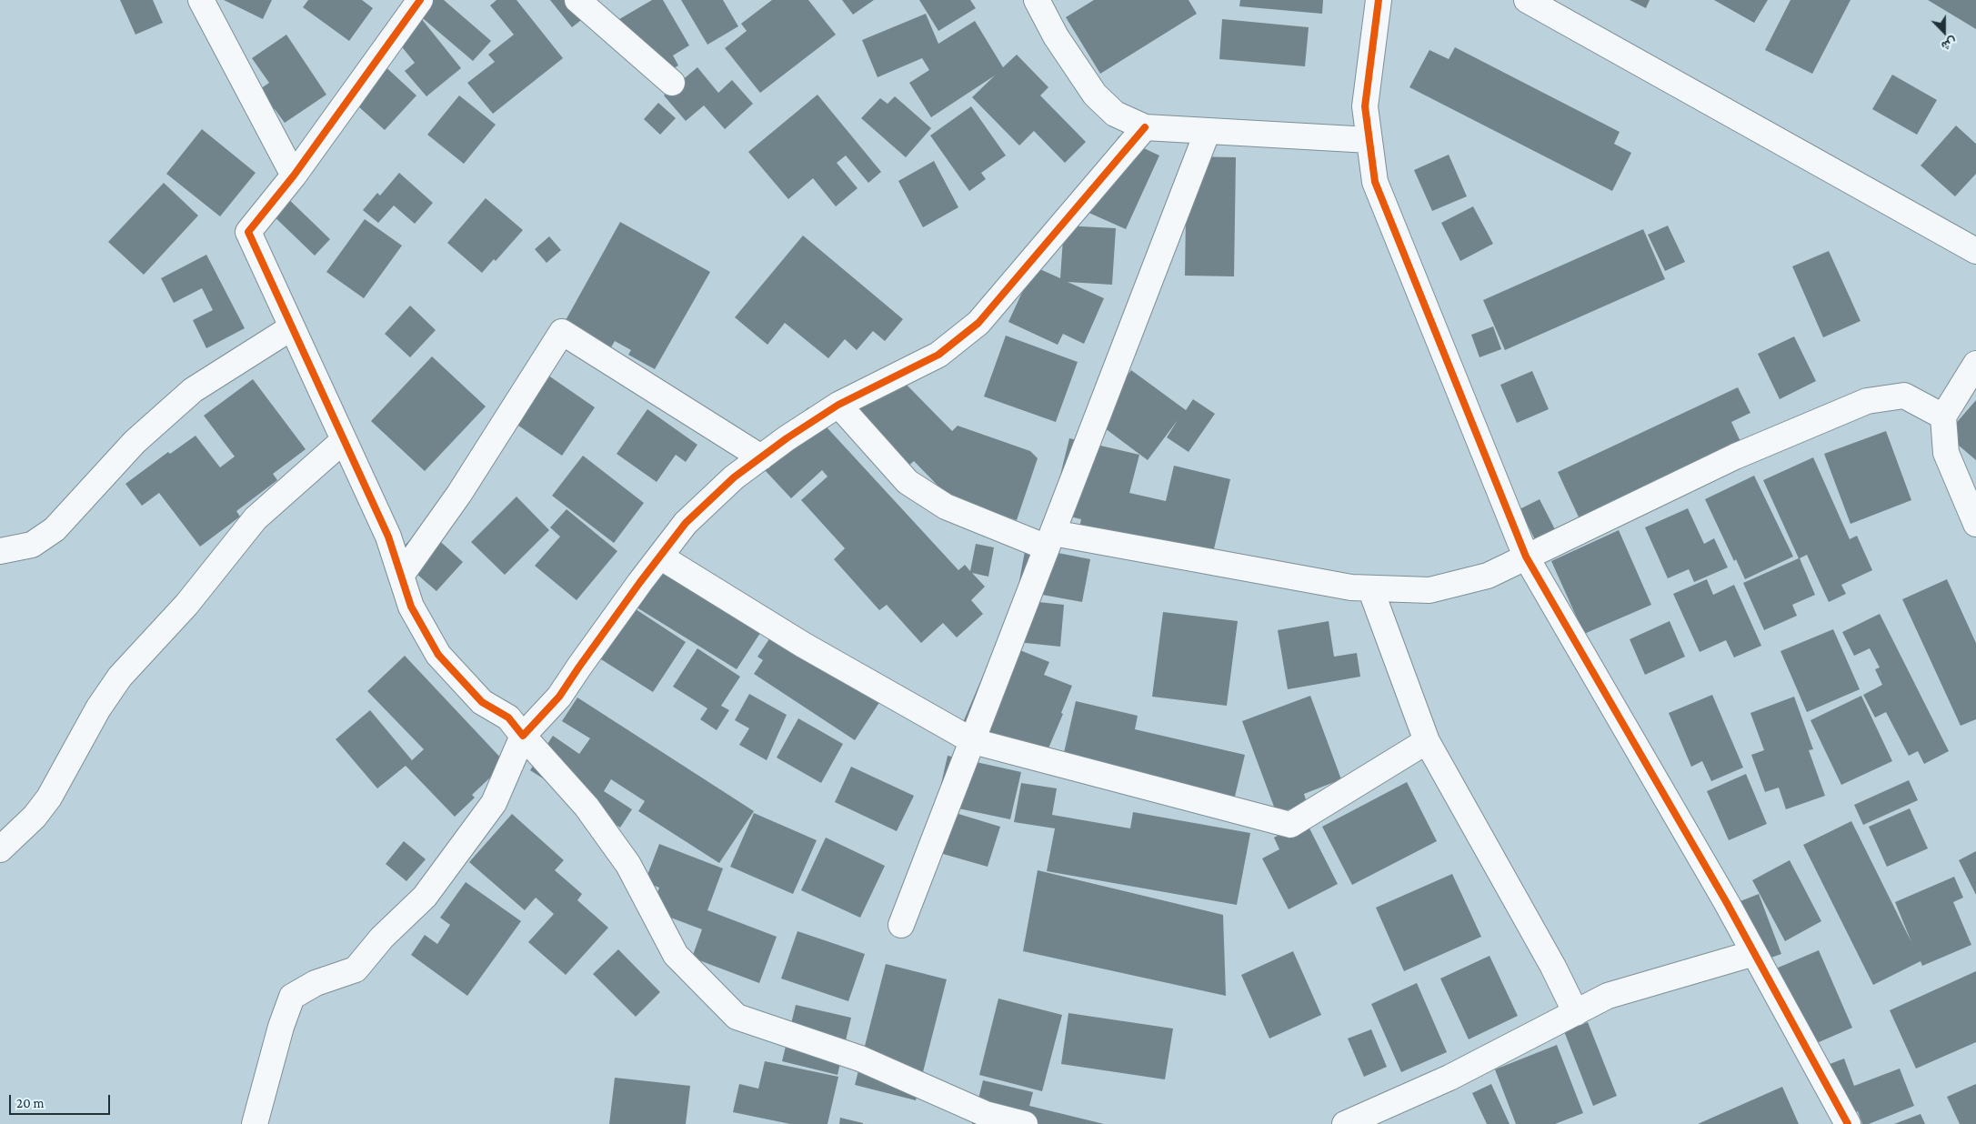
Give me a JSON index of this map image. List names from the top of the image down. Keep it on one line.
{"scale_bar":"20 m","north":"bottom"}
